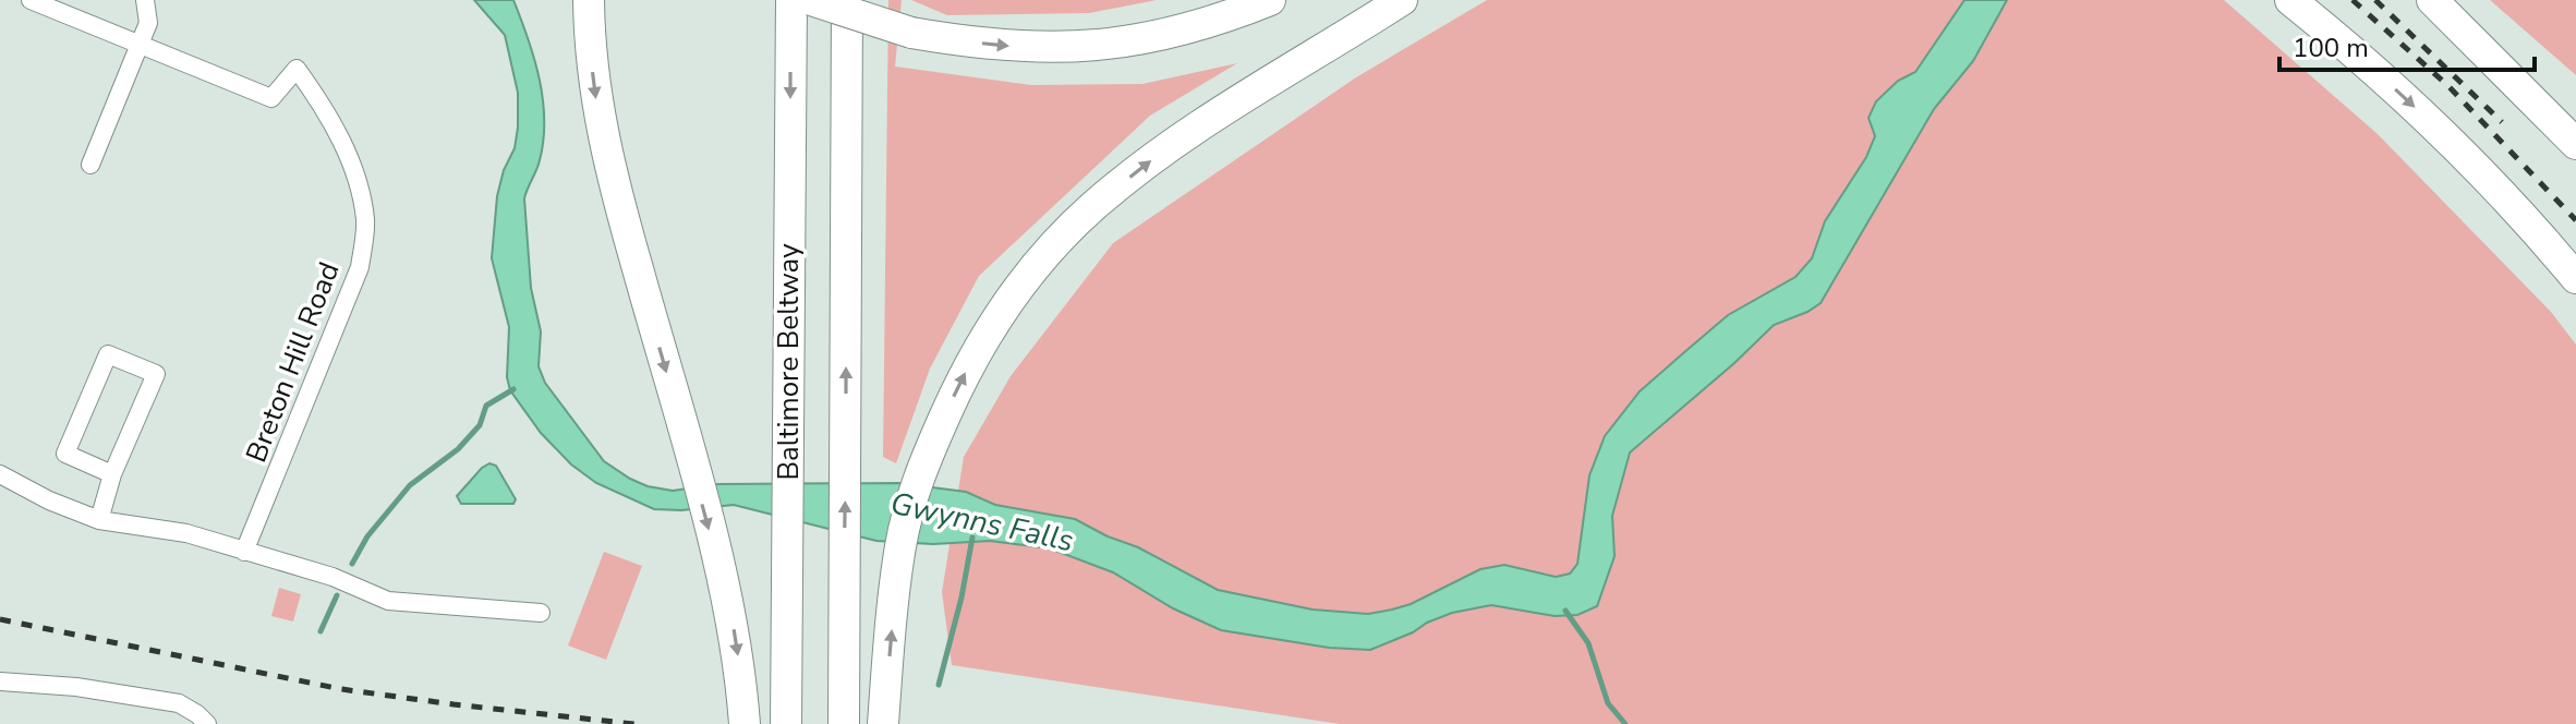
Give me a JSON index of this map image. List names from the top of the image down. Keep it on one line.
{"streets":{"highway":["Baltimore Beltway"],"street":["Breton Hill Road"]},"water":["Gwynns Falls"],"scale_bar":"100 m"}
